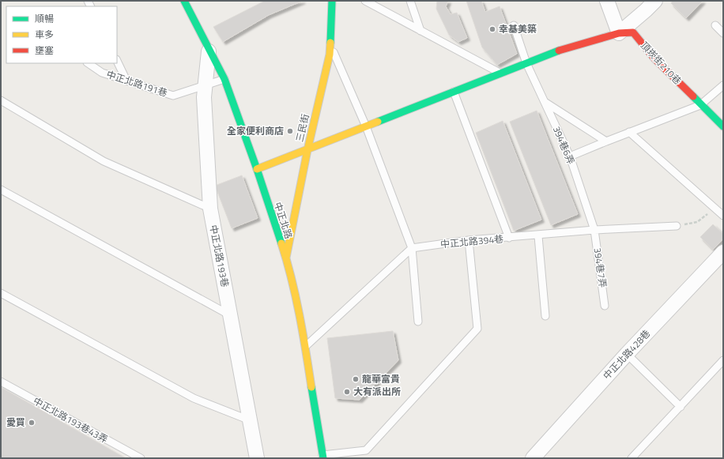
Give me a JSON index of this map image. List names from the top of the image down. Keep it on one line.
{"streets":{"street":["頂崁街210巷","三民街","中正北路","中正北路193巷","中正北路428巷"],"lane":["中正北路191巷","394巷6弄","中正北路394巷","394巷7弄","中正北路193巷43弄"]},"crossings":[["中正北路191巷","中正北路"],["中正北路191巷","中正北路193巷"],["三民街","中正北路"],["394巷6弄","中正北路394巷"],["394巷6弄","394巷7弄"],["中正北路","中正北路193巷"],["中正北路394巷","394巷7弄"]],"places":["幸基美築","全家便利商店","龍華富貴","大有派出所","愛買"],"legend":["順暢","車多","壅塞"]}
